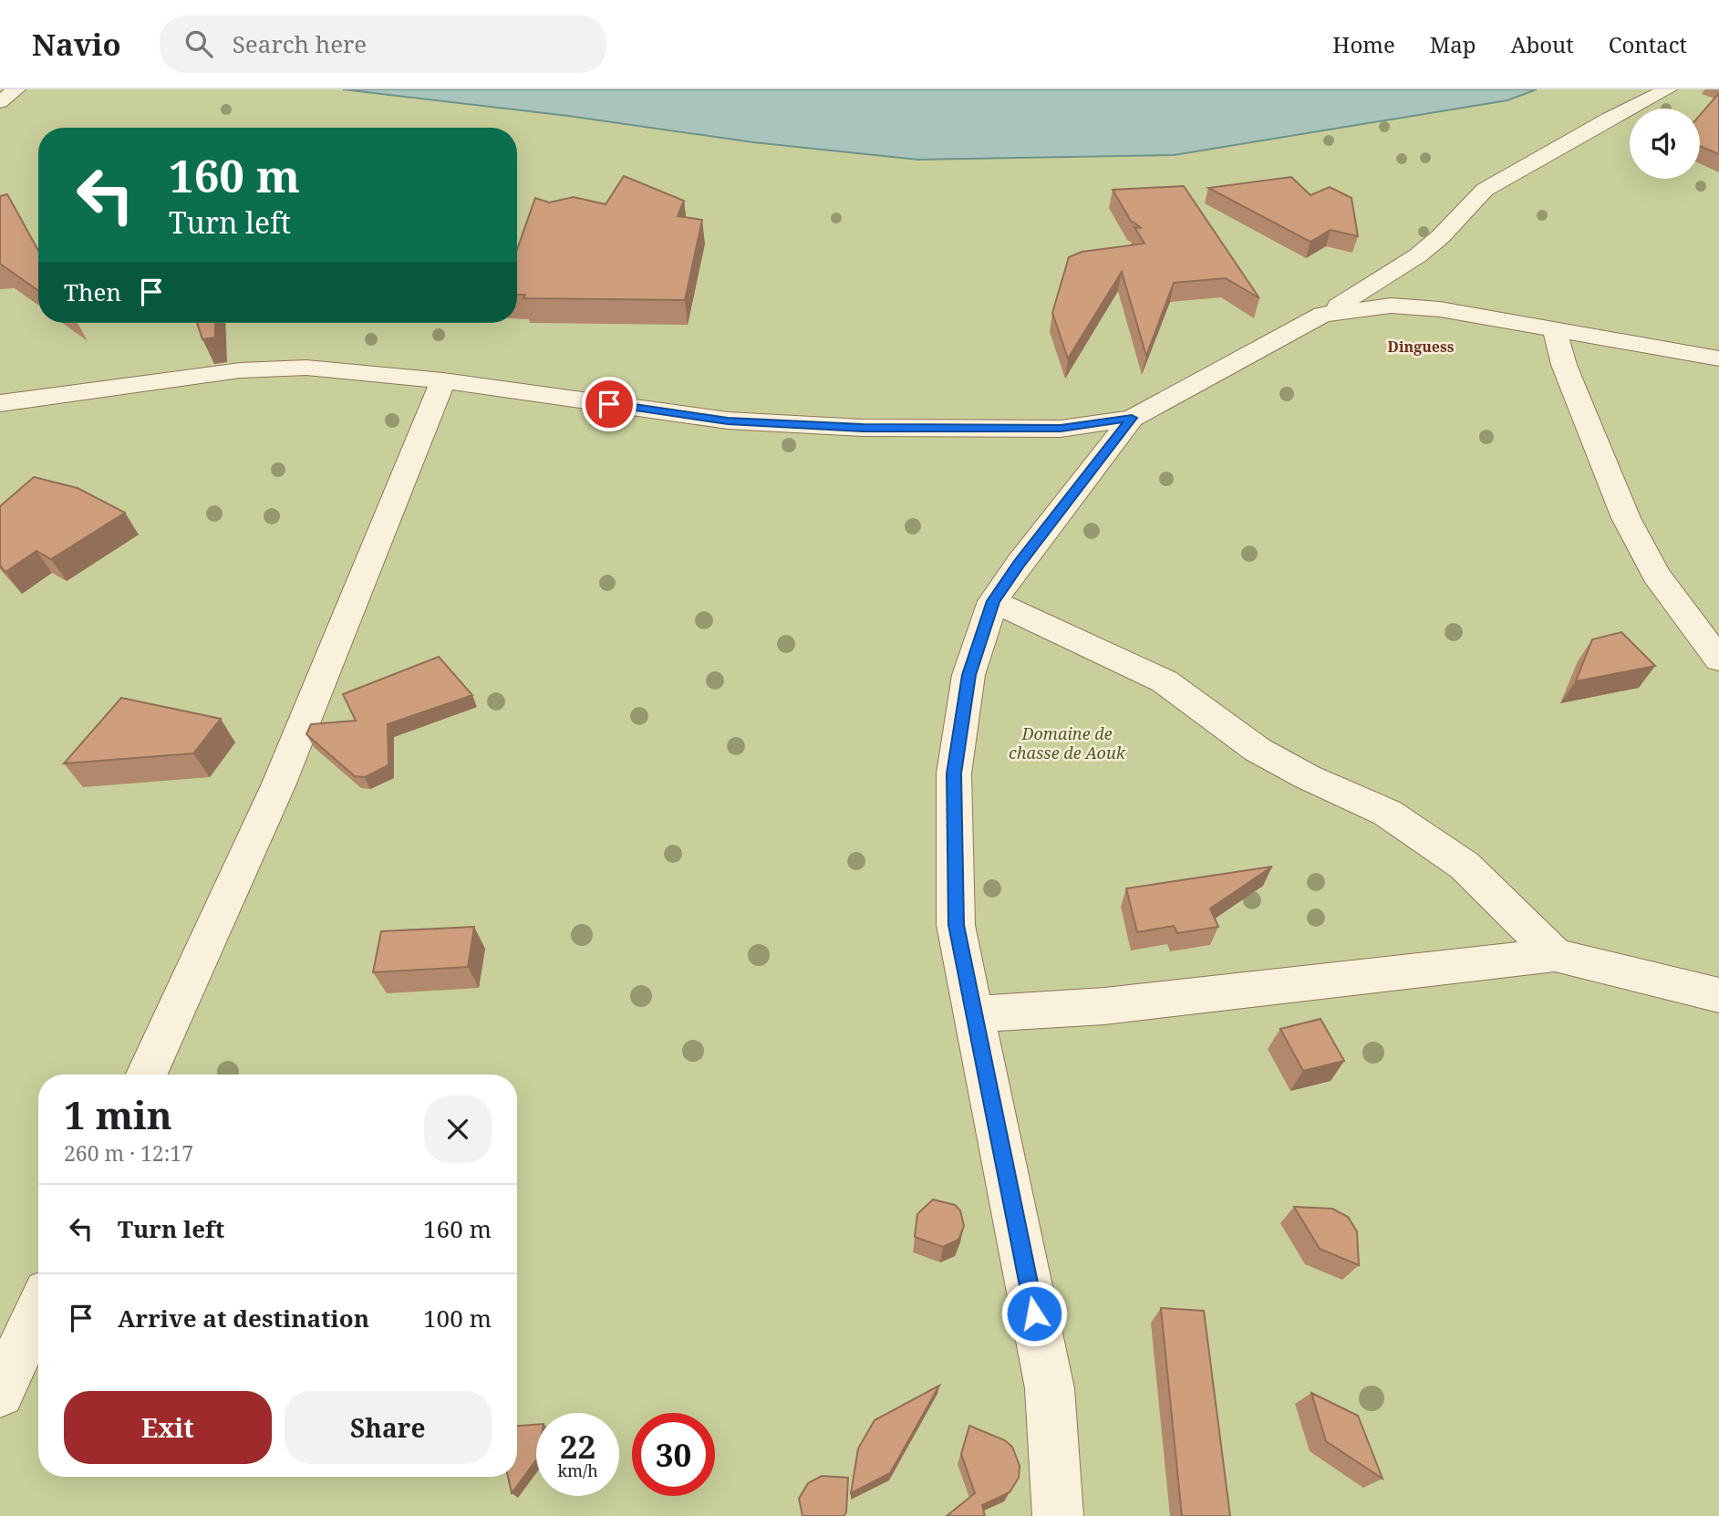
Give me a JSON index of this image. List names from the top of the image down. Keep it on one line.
{"districts":["Dinguess"],"parks":["Domaine de chasse de Aouk"],"page":{"header":"Navio","search":"Search here","nav":["Home","Map","About","Contact"],"turn":["160 m","Turn left"],"then":"Then","heading":["1 min","260 m · 12:17"],"list":[{"name":"Turn left","value":"160 m"},{"name":"Arrive at destination","value":"100 m"}],"buttons":["Exit","Share"],"speed":"22 km/h","limit":"30"}}
